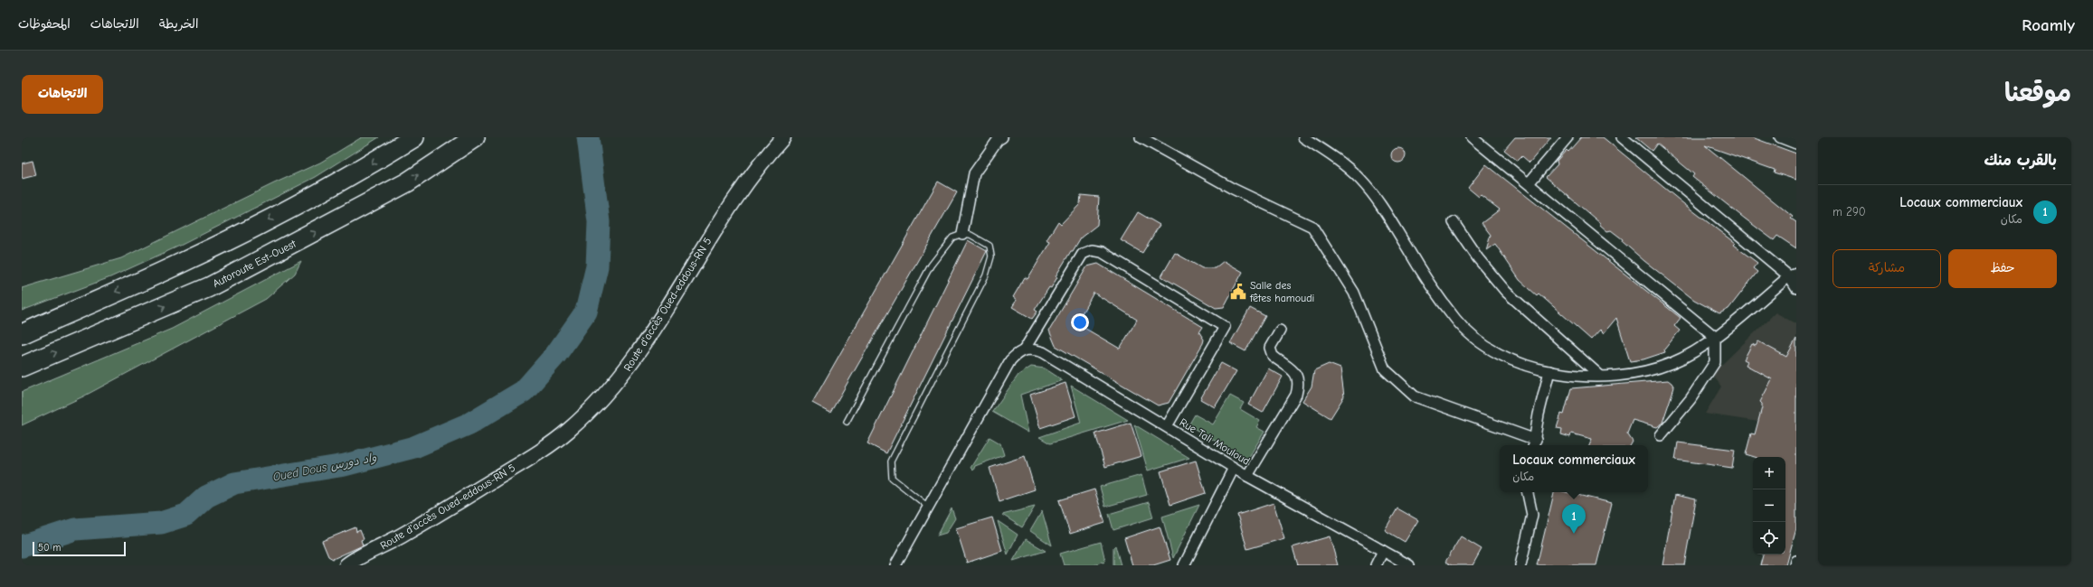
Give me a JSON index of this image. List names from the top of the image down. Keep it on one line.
{"streets":{"highway":["Autoroute Est-Ouest"],"main road":["Route d'accès Oued-eddous-RN 5"],"street":["Rue Tali Mouloud"]},"water":["Oued Dous واد دورس"],"places":{"public building":["Salle des fêtes hamoudi"]},"scale_bar":"50 m","page":{"header":"Roamly","nav":["الخريطة","الاتجاهات","المحفوظات"],"title":"موقعنا","buttons":["الاتجاهات",["حفظ","مشاركة"]],"heading":"بالقرب منك","list":[{"mark":"1","name":"Locaux commerciaux","note":"مكان","value":"290 m"}],"popup":["Locaux commerciaux","مكان"],"map_buttons":["+","−"],"pins":"1","scale":"50 m"}}
